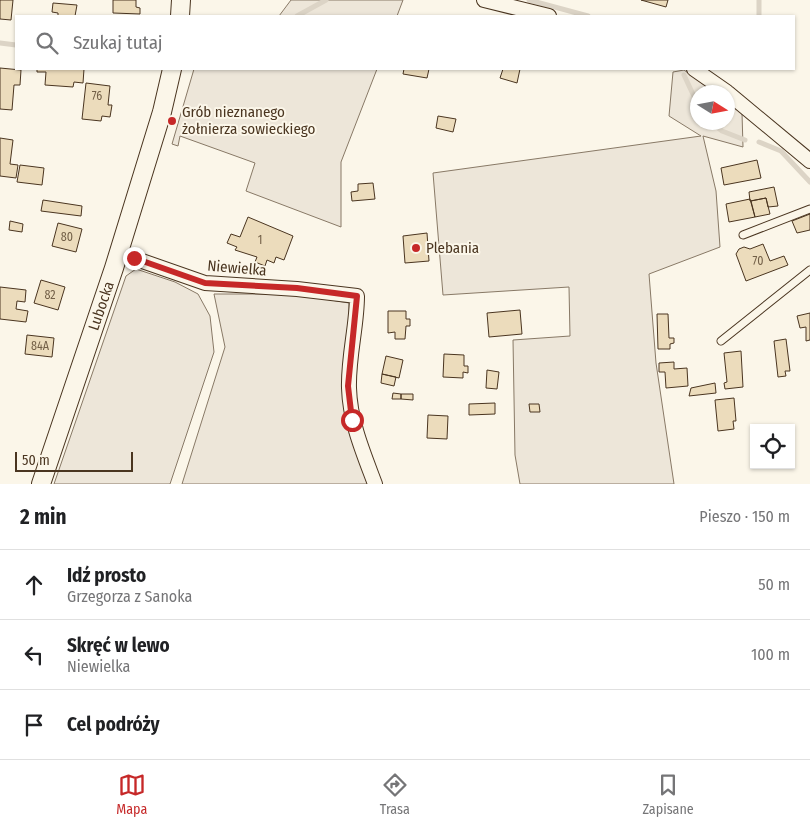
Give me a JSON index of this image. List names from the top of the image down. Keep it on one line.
{"streets":{"street":["Niewielka","Lubocka"]},"crossings":[["Niewielka","Lubocka"]],"places":["Grób nieznanego żołnierza sowieckiego","Plebania"],"house_numbers":["76","80","1","70","82","84A"],"scale_bar":"50 m","north":"right","page":{"search":"Szukaj tutaj","scale":"50 m","heading":["2 min","Pieszo · 150 m"],"list":[["Idź prosto","Grzegorza z Sanoka","50 m"],["Skręć w lewo","Niewielka","100 m"],"Cel podróży"],"nav":["Mapa","Trasa","Zapisane"]}}
